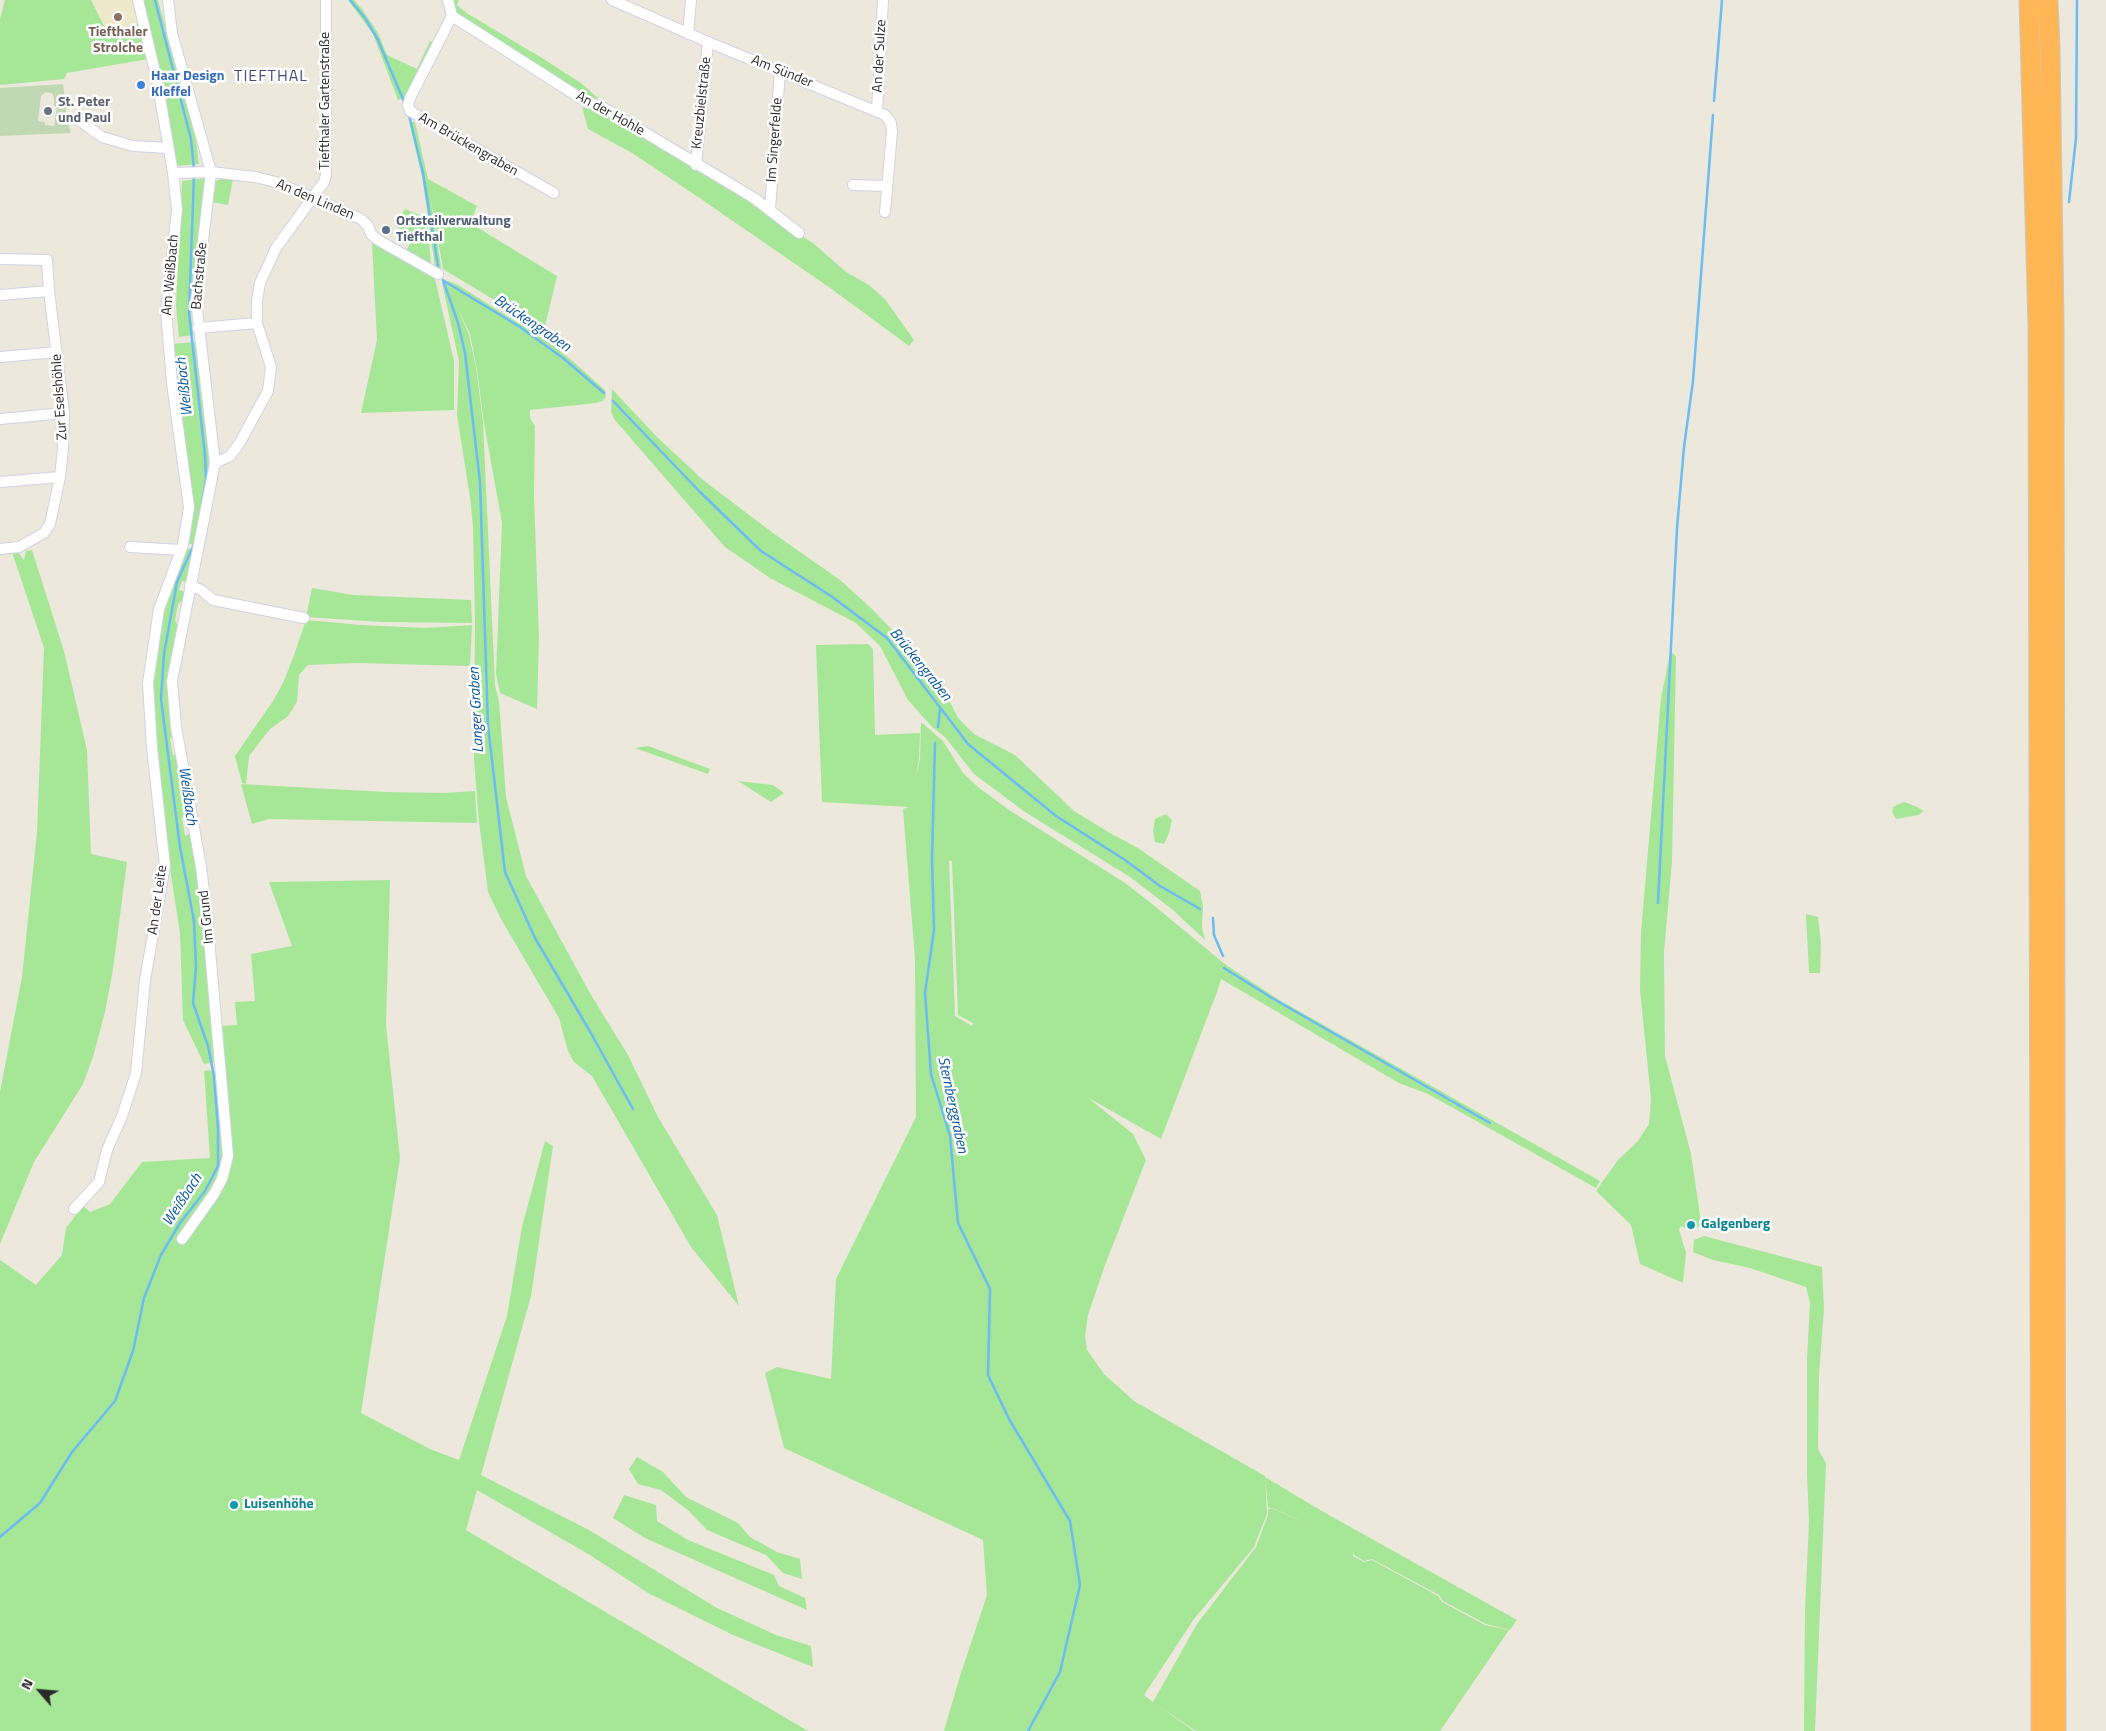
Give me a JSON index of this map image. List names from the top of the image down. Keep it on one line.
{"streets":{"street":["An der Sulze","Am Sünder","Tiefthaler Gartenstraße","Kreuzbielstraße","An der Hohle","Im Singerfelde","Am Brückengraben","An den Linden","Am Weißbach","Bachstraße","Zur Eselshöhle","An der Leite","Im Grund"]},"crossings":[["An der Sulze","Am Sünder"],["Am Sünder","Kreuzbielstraße"],["Am Sünder","Im Singerfelde"],["Tiefthaler Gartenstraße","An den Linden"],["Tiefthaler Gartenstraße","Bachstraße"],["Kreuzbielstraße","An der Hohle"],["An der Hohle","Im Singerfelde"],["An der Hohle","Am Brückengraben"],["An den Linden","Am Weißbach"],["An den Linden","Bachstraße"],["Am Weißbach","An der Leite"],["Bachstraße","Im Grund"]],"districts":["TIEFTHAL"],"water":["Brückengraben","Weißbach","Langer Graben","Sternberggraben"],"places":["Tiefthaler Strolche","Haar Design Kleffel","St. Peter und Paul","Ortsteilverwaltung Tiefthal","Galgenberg","Luisenhöhe"],"north":"top left"}
